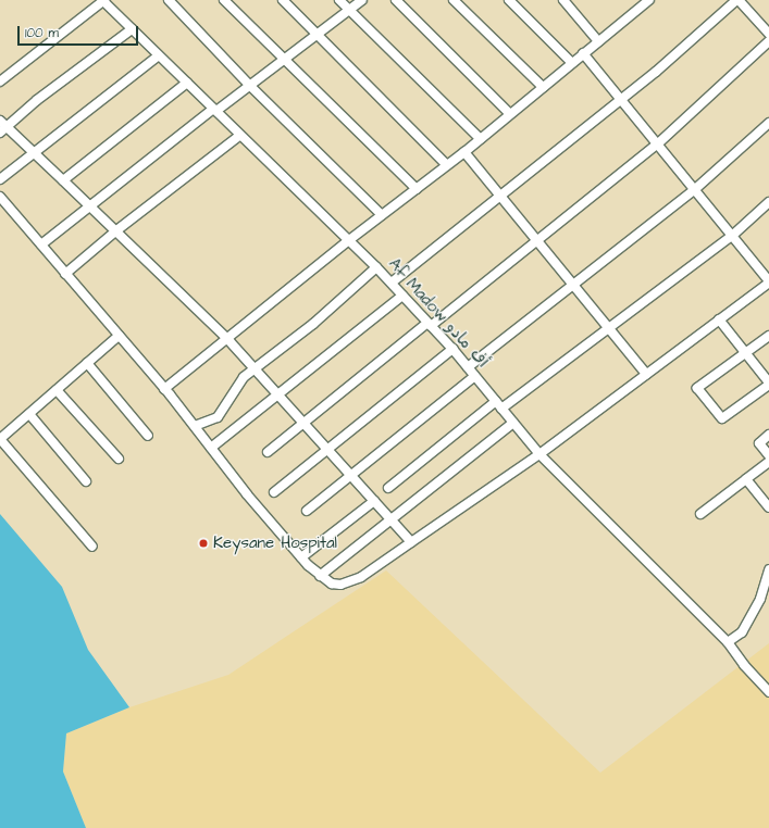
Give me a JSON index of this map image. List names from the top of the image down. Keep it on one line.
{"streets":{"street":["Af Madow أف مادو"]},"places":["Keysane Hospital"],"scale_bar":"100 m"}
